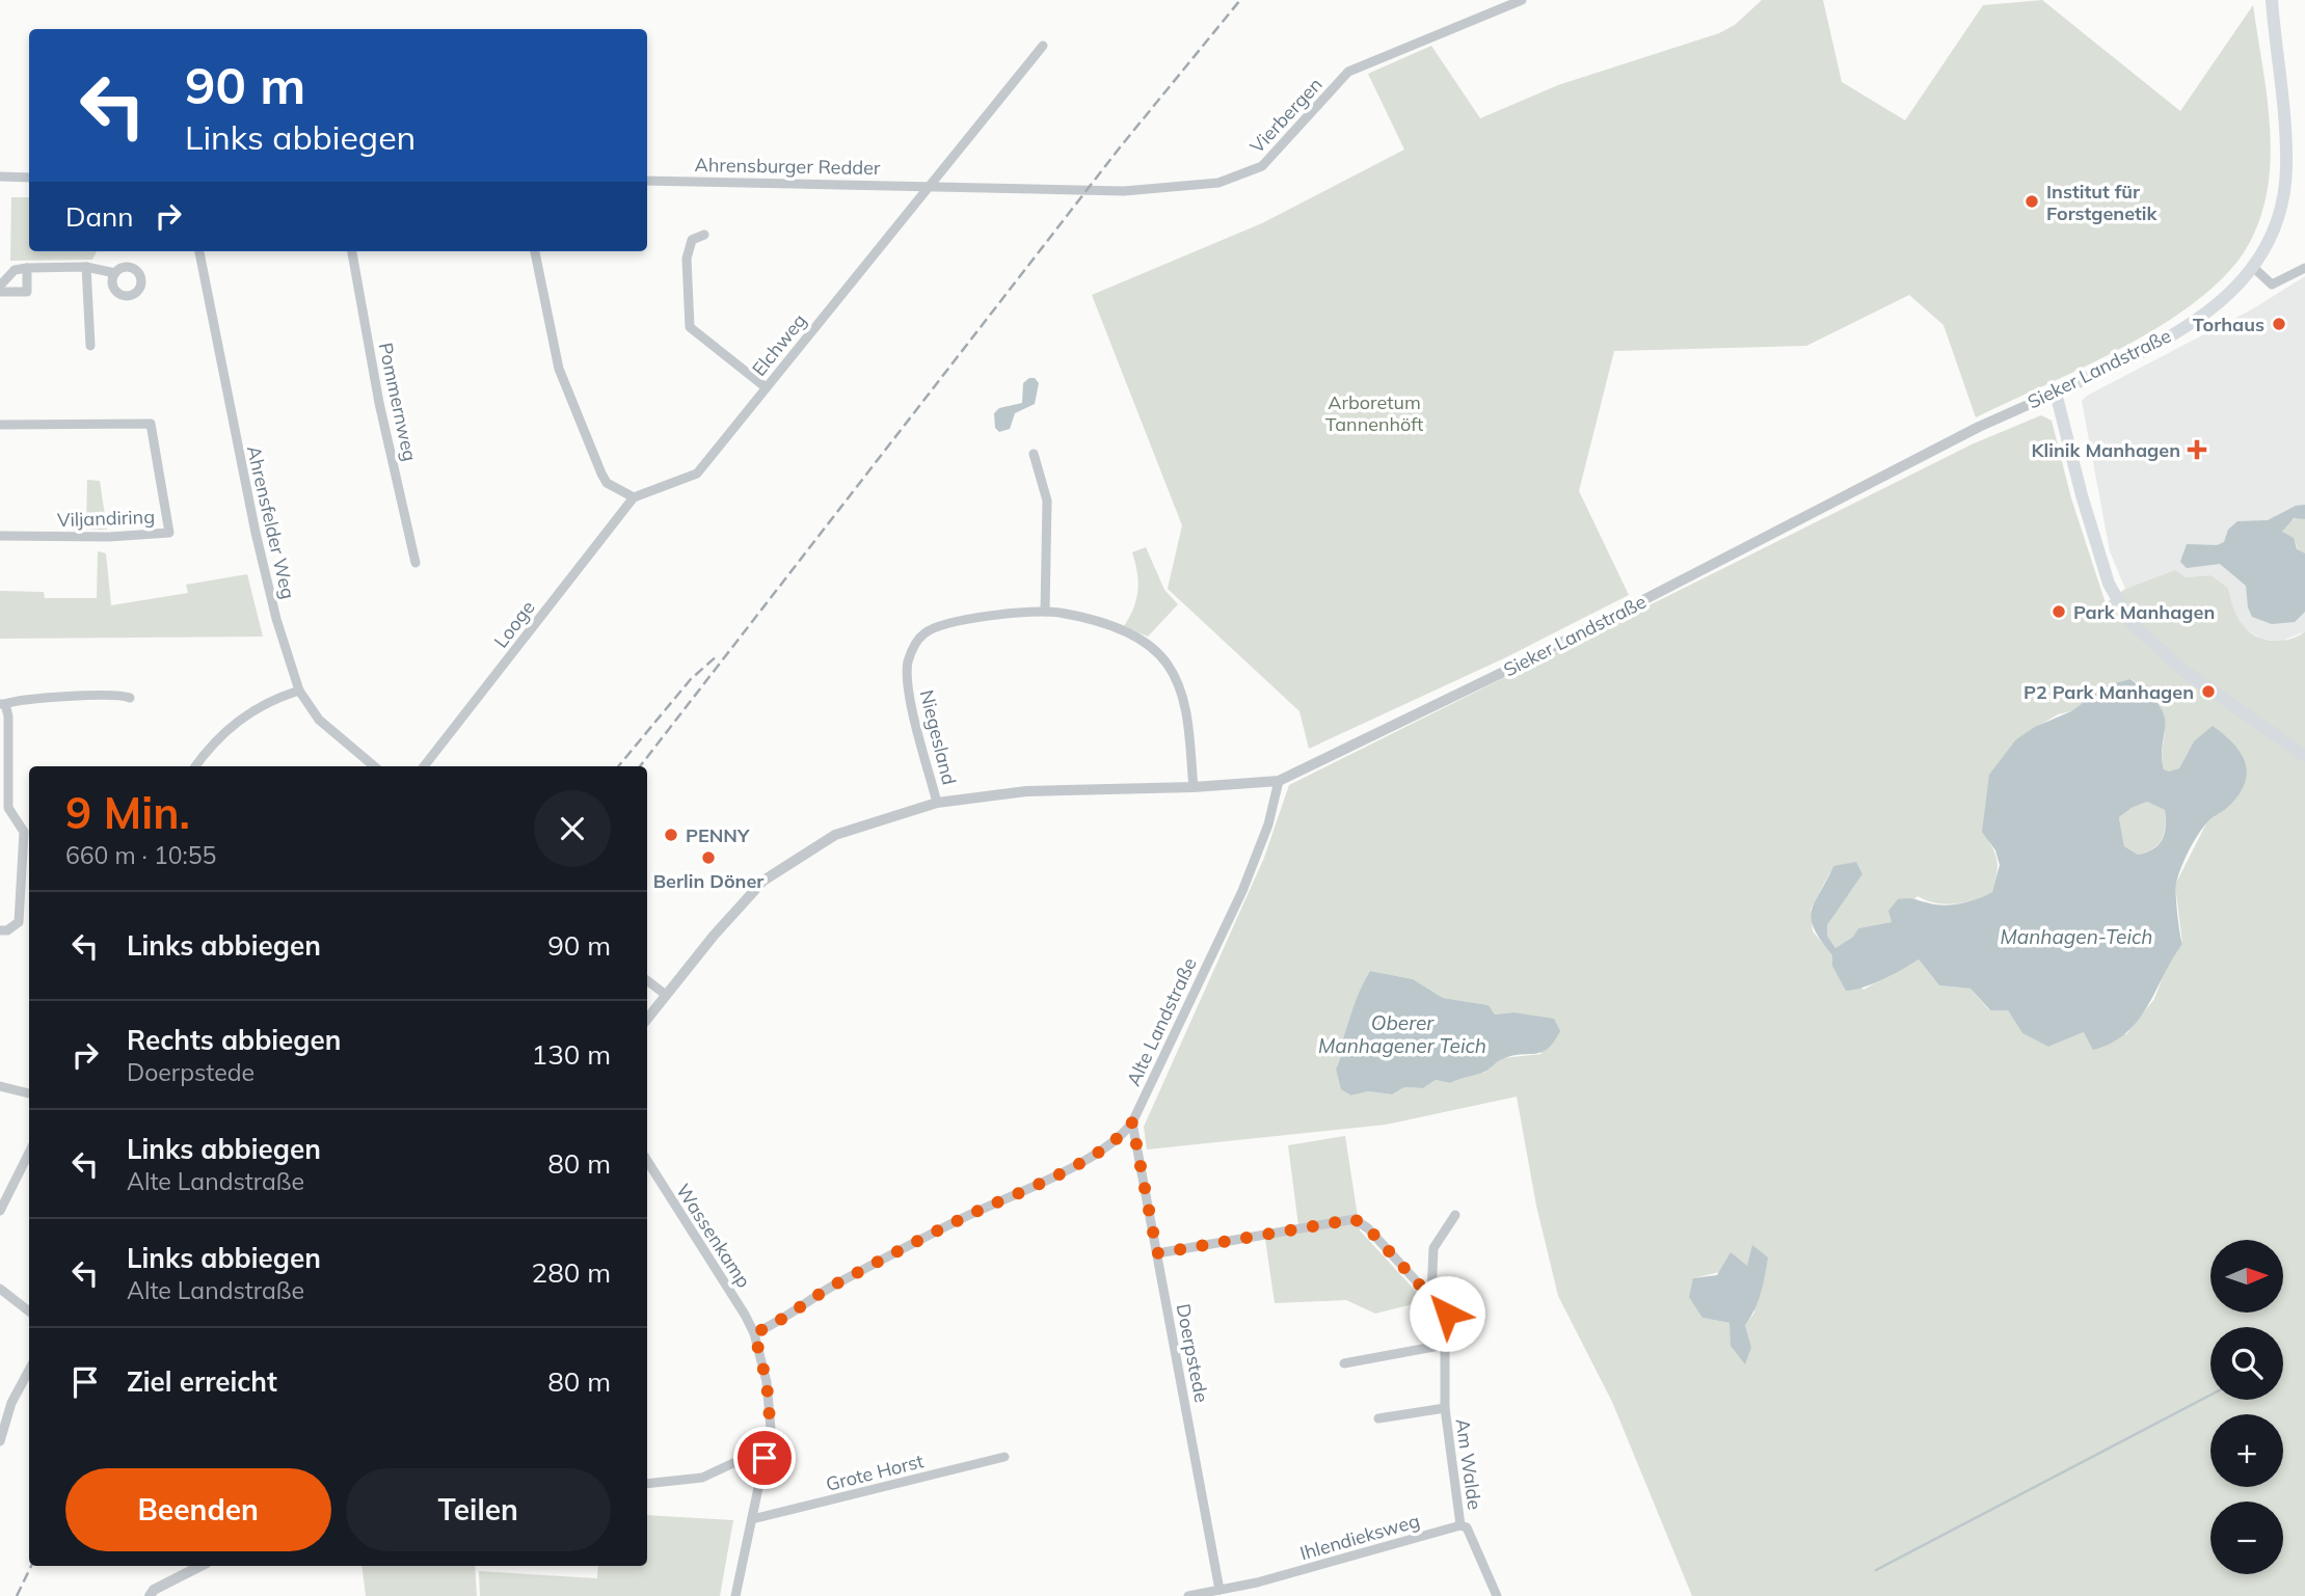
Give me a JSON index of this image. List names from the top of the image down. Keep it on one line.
{"streets":{"main road":["Sieker Landstraße"],"street":["Vierbergen","Ahrensburger Redder","Elchweg","Pommernweg","Viljandiring","Ahrensfelder Weg","Looge","Niegesland","Alte Landstraße","Wassenkamp","Doerpstede","Am Walde","Grote Horst","Ihlendieksweg"]},"crossings":[["Vierbergen","Ahrensburger Redder"],["Ahrensburger Redder","Elchweg"],["Elchweg","Looge"],["Sieker Landstraße","Niegesland"],["Sieker Landstraße","Alte Landstraße"],["Alte Landstraße","Wassenkamp"],["Alte Landstraße","Doerpstede"],["Doerpstede","Am Walde"],["Doerpstede","Ihlendieksweg"],["Am Walde","Ihlendieksweg"]],"water":["Manhagen-Teich","Oberer Manhagener Teich"],"parks":["Arboretum Tannenhöft"],"places":{"other":["Institut für Forstgenetik","Torhaus","Park Manhagen","P2 Park Manhagen","PENNY","Berlin Döner"],"health":["Klinik Manhagen"]},"north":"right","page":{"turn":["90 m","Links abbiegen"],"then":"Dann","heading":["9 Min.","660 m · 10:55"],"list":[{"name":"Links abbiegen","value":"90 m"},{"name":"Rechts abbiegen","note":"Doerpstede","value":"130 m"},{"name":"Links abbiegen","note":"Alte Landstraße","value":"80 m"},{"name":"Links abbiegen","note":"Alte Landstraße","value":"280 m"},{"name":"Ziel erreicht","value":"80 m"}],"map_buttons":["+","−"],"buttons":["Beenden","Teilen"]}}
